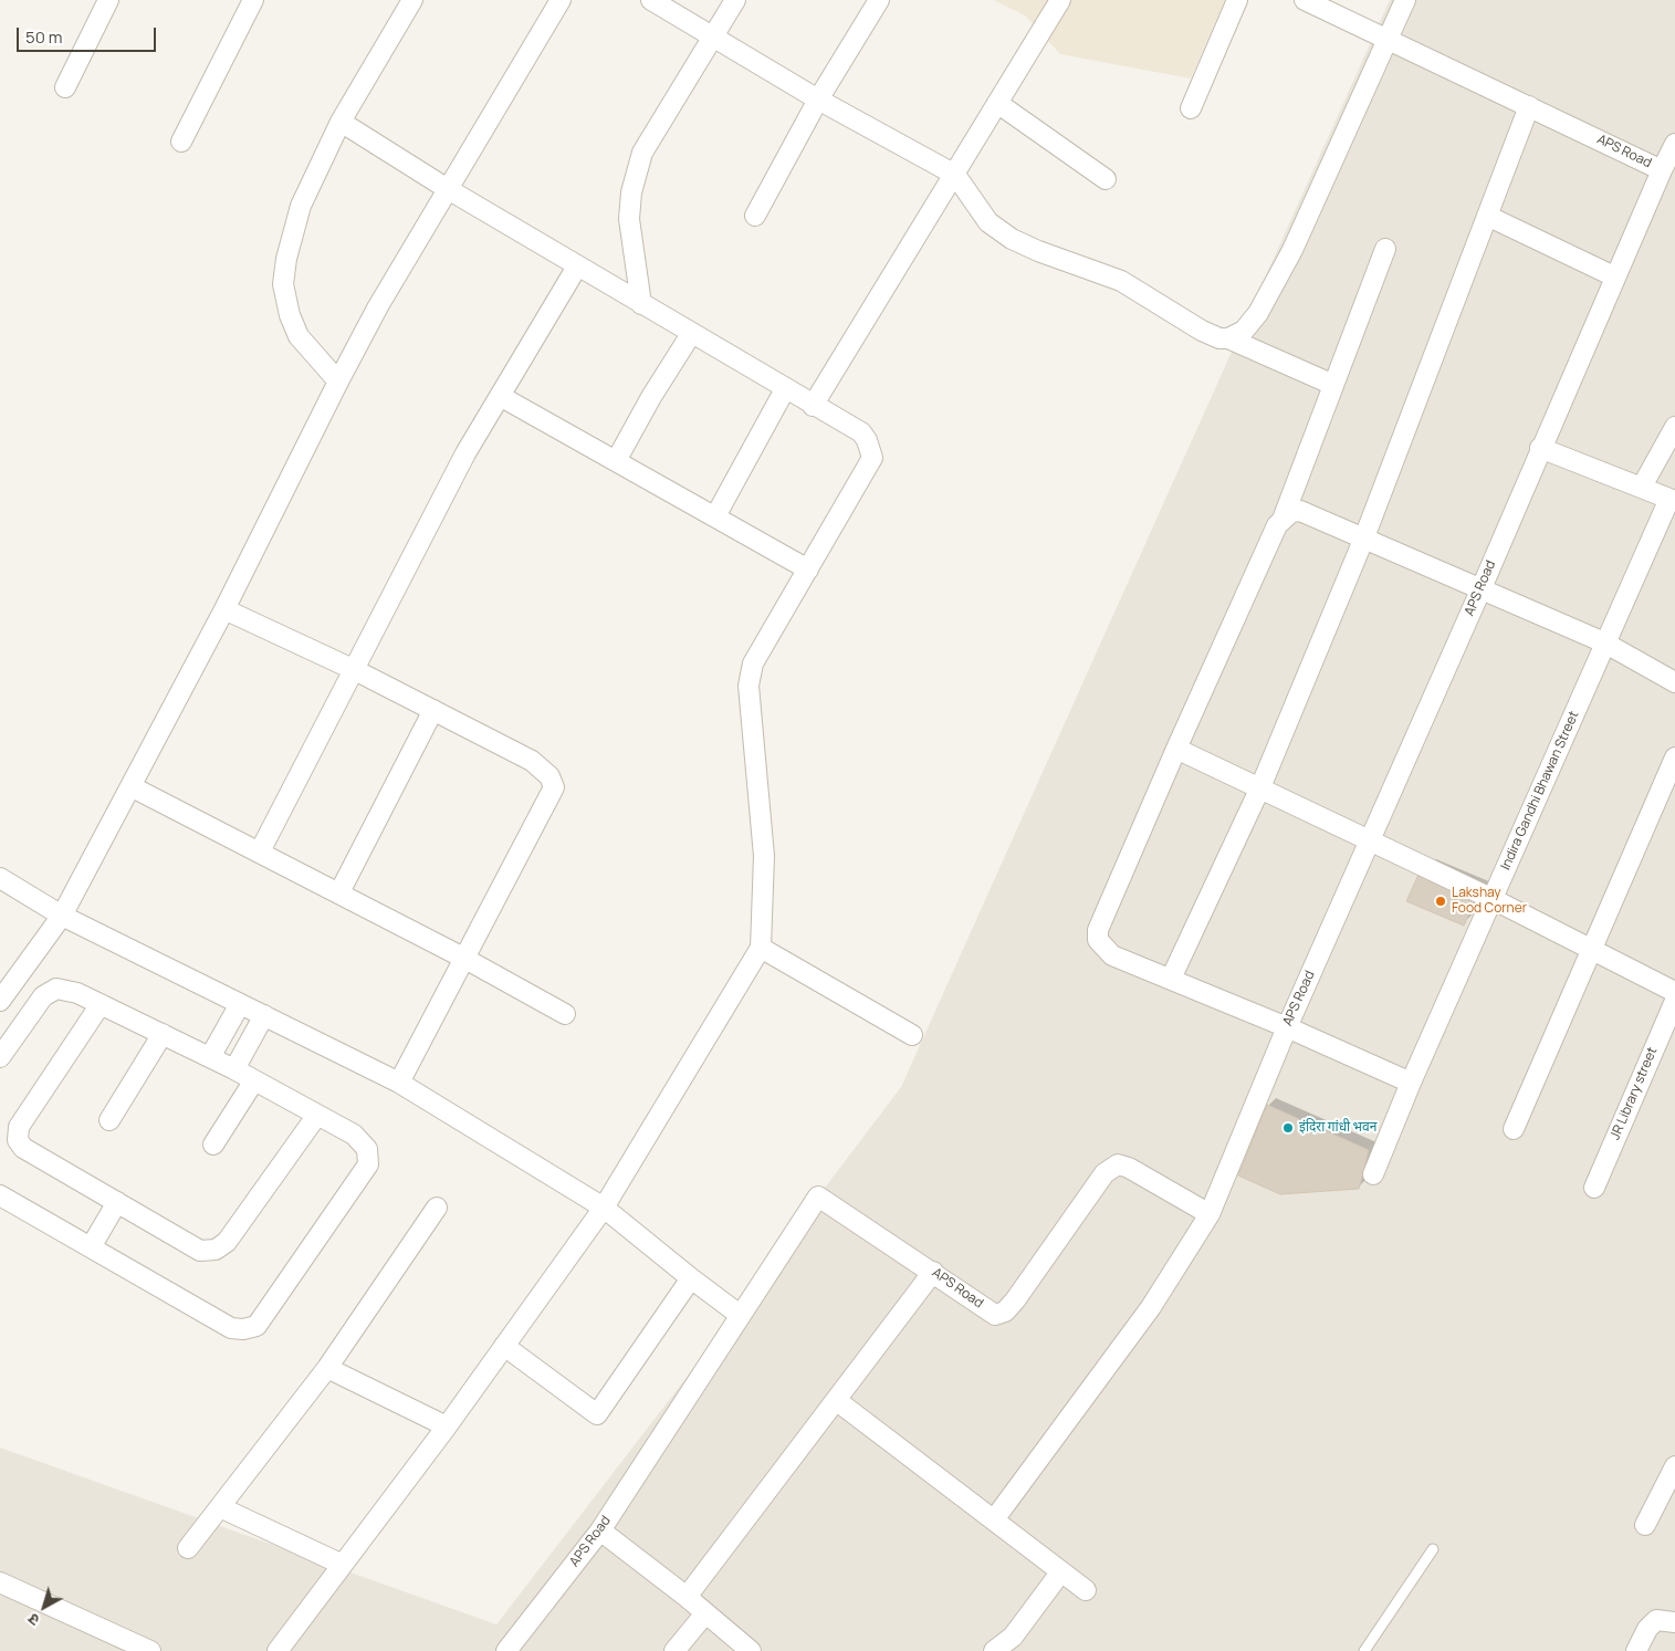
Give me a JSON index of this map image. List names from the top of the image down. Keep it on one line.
{"streets":{"street":["APS Road","Indira Gandhi Bhawan Street","JR Library street"]},"places":["Lakshay Food Corner","इंदिरा गांधी भवन"],"scale_bar":"50 m","north":"bottom left"}
